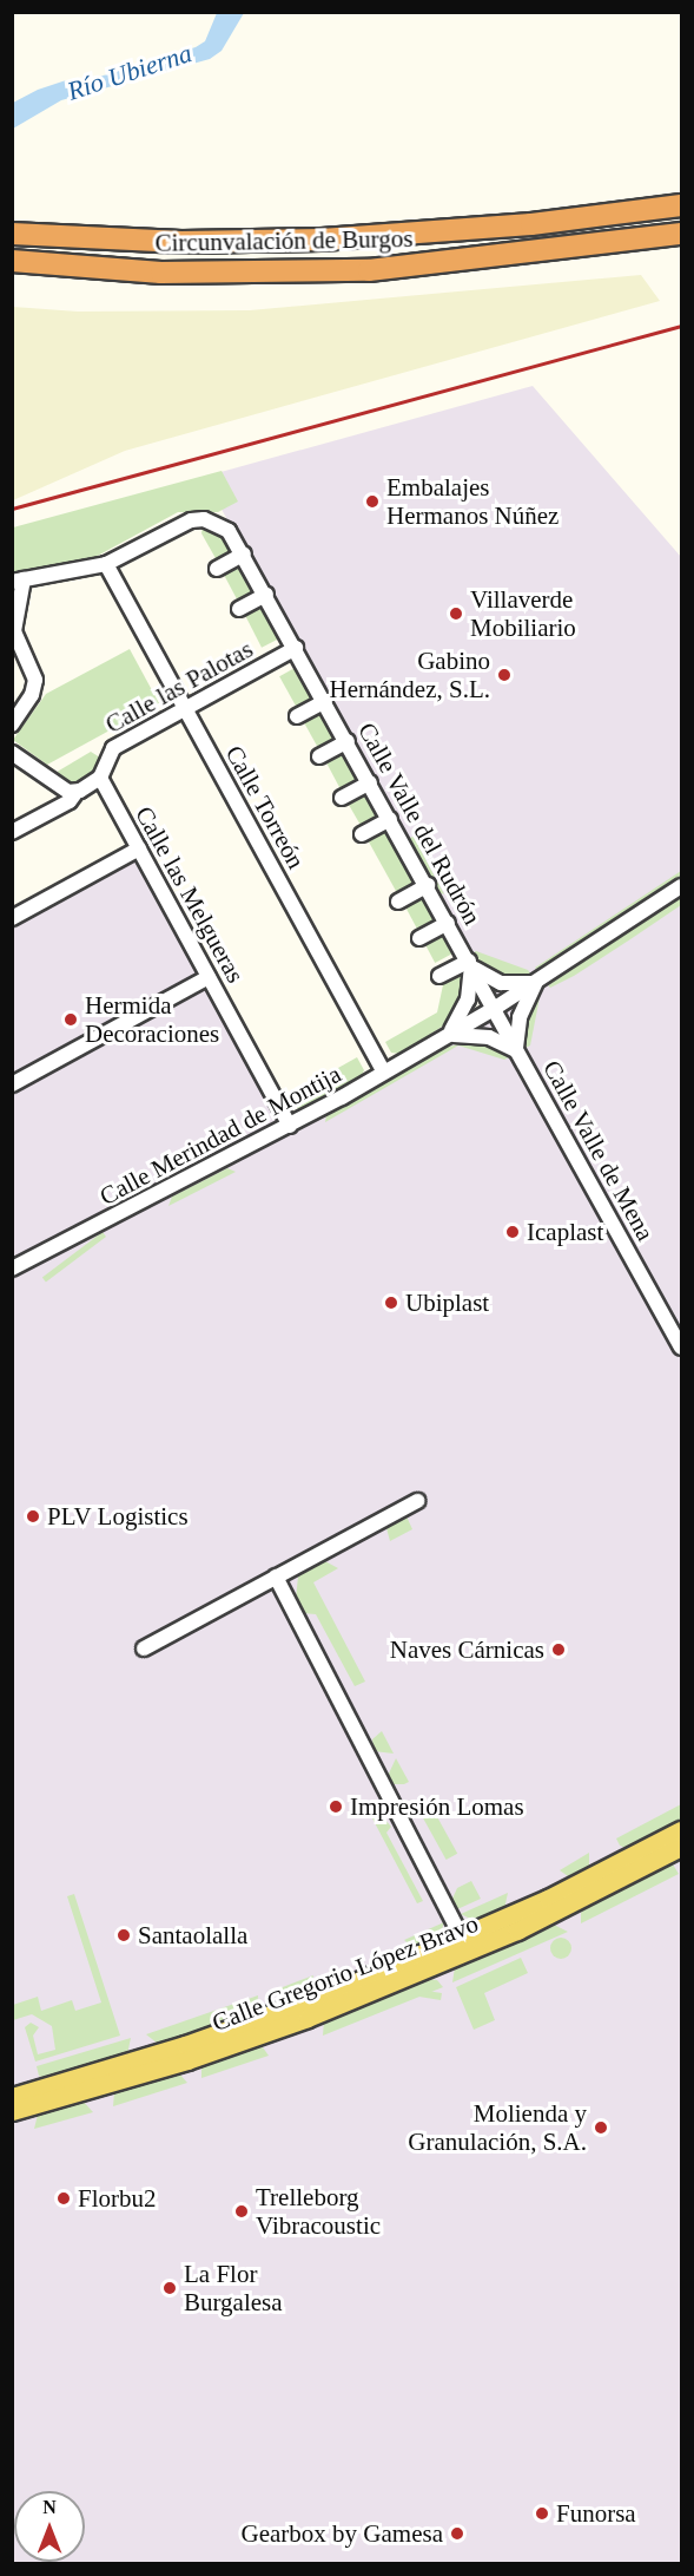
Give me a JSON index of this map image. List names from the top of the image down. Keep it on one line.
{"streets":{"highway":["Circunvalación de Burgos"],"main road":["Calle Gregorio López Bravo"],"street":["Calle las Palotas","Calle Torreón","Calle Valle del Rudrón","Calle las Melgueras","Calle Merindad de Montija","Calle Valle de Mena"]},"crossings":[["Calle las Palotas","Calle Torreón"],["Calle las Palotas","Calle Valle del Rudrón"],["Calle las Palotas","Calle las Melgueras"],["Calle Torreón","Calle Valle del Rudrón"],["Calle Torreón","Calle Merindad de Montija"],["Calle Valle del Rudrón","Calle Merindad de Montija"],["Calle Valle del Rudrón","Calle Valle de Mena"],["Calle las Melgueras","Calle Merindad de Montija"],["Calle Merindad de Montija","Calle Valle de Mena"]],"water":["Río Ubierna"],"places":["Embalajes Hermanos Núñez","Villaverde Mobiliario","Gabino Hernández, S.L.","Hermida Decoraciones","Icaplast","Ubiplast","PLV Logistics","Naves Cárnicas","Impresión Lomas","Santaolalla","Molienda y Granulación, S.A.","Florbu2","Trelleborg Vibracoustic","La Flor Burgalesa","Funorsa","Gearbox by Gamesa"],"north":"top"}
